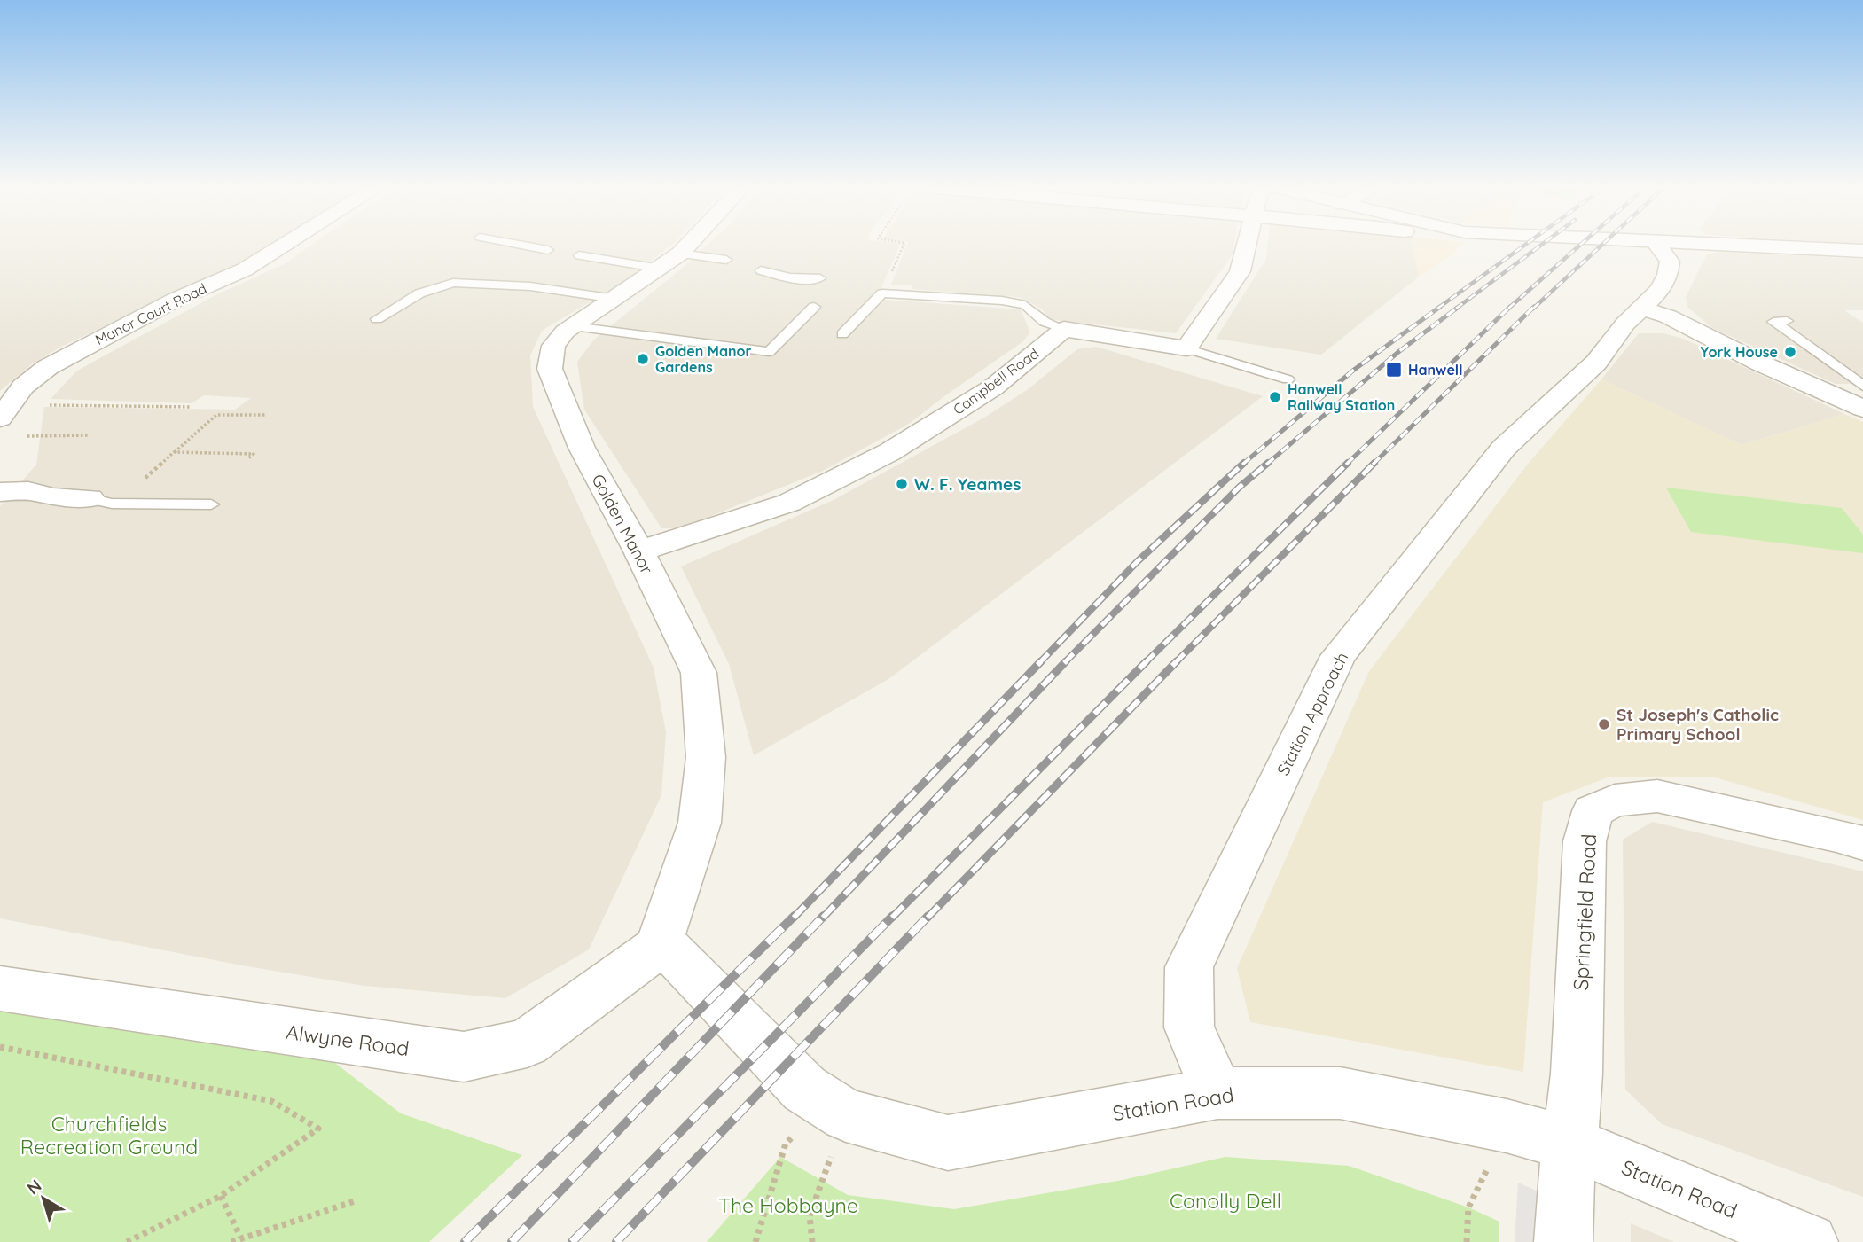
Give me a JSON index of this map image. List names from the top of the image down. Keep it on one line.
{"streets":{"street":["Manor Court Road","Campbell Road","Golden Manor","Station Approach","Springfield Road","Alwyne Road","Station Road"]},"crossings":[["Campbell Road","Golden Manor"],["Golden Manor","Alwyne Road"],["Golden Manor","Station Road"],["Station Approach","Station Road"],["Springfield Road","Station Road"],["Alwyne Road","Station Road"]],"parks":["Churchfields Recreation Ground","Conolly Dell","The Hobbayne"],"places":{"other":["York House","Golden Manor Gardens","Hanwell Railway Station","W. F. Yeames","St Joseph's Catholic Primary School"],"transit":["Hanwell"]},"north":"top left"}
